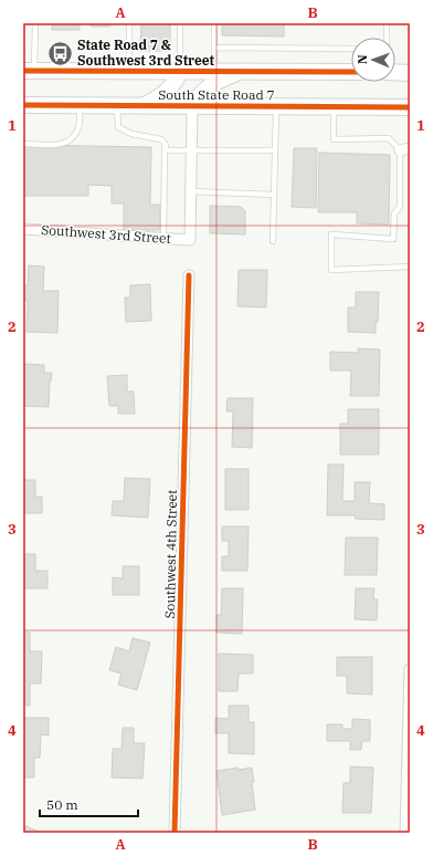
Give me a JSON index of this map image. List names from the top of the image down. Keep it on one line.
{"streets":{"main road":["South State Road 7"],"street":["Southwest 3rd Street","Southwest 4th Street"]},"places":{"bus stop":["State Road 7 & Southwest 3rd Street"]},"scale_bar":"50 m","north":"left","grid":{"columns":["A","B"],"rows":["1","2","3","4"]}}
